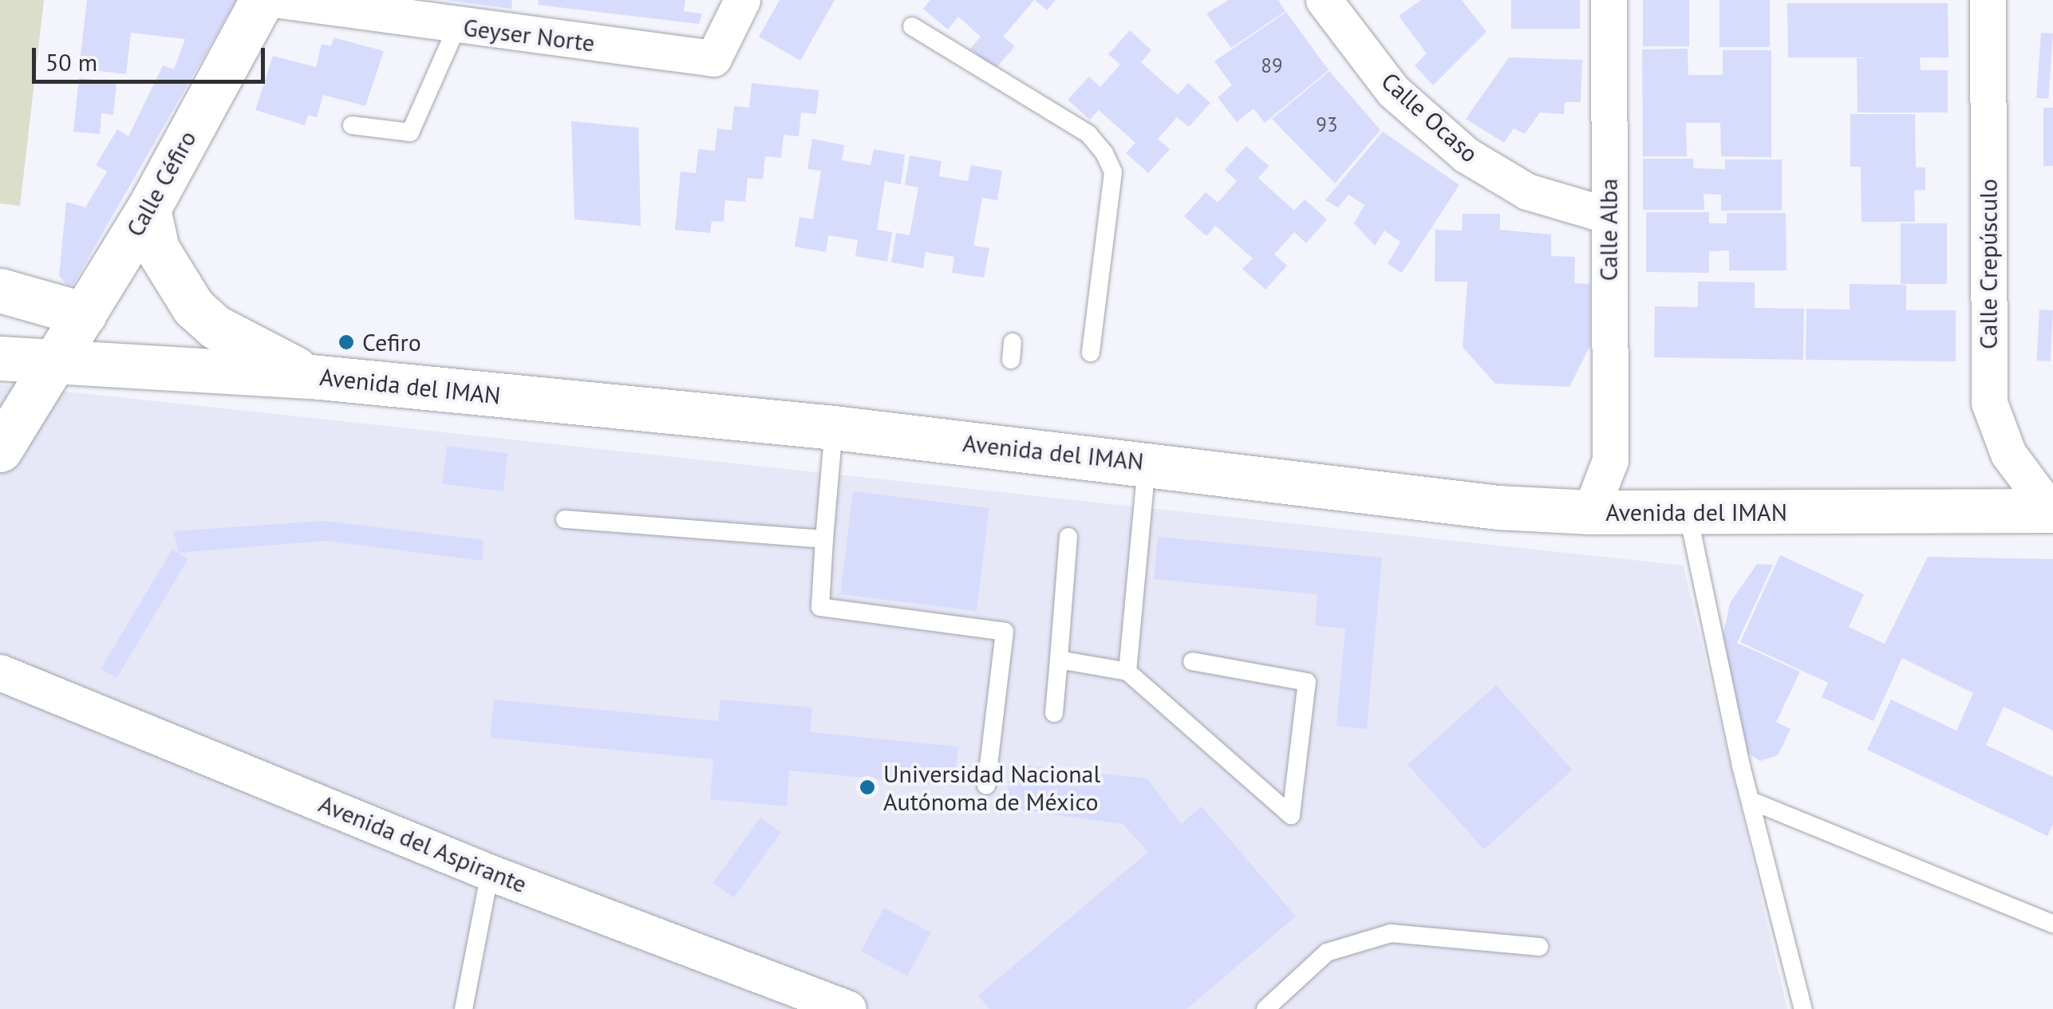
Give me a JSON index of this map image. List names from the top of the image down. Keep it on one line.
{"streets":{"main road":["Calle Céfiro","Avenida del IMAN"],"street":["Geyser Norte","Calle Ocaso","Calle Alba","Calle Crepúsculo","Avenida del Aspirante"]},"crossings":[["Calle Ocaso","Calle Alba"],["Calle Céfiro","Avenida del IMAN"],["Calle Alba","Avenida del IMAN"],["Calle Crepúsculo","Avenida del IMAN"]],"places":["Cefiro","Universidad Nacional Autónoma de México"],"house_numbers":["89","93"],"scale_bar":"50 m"}
